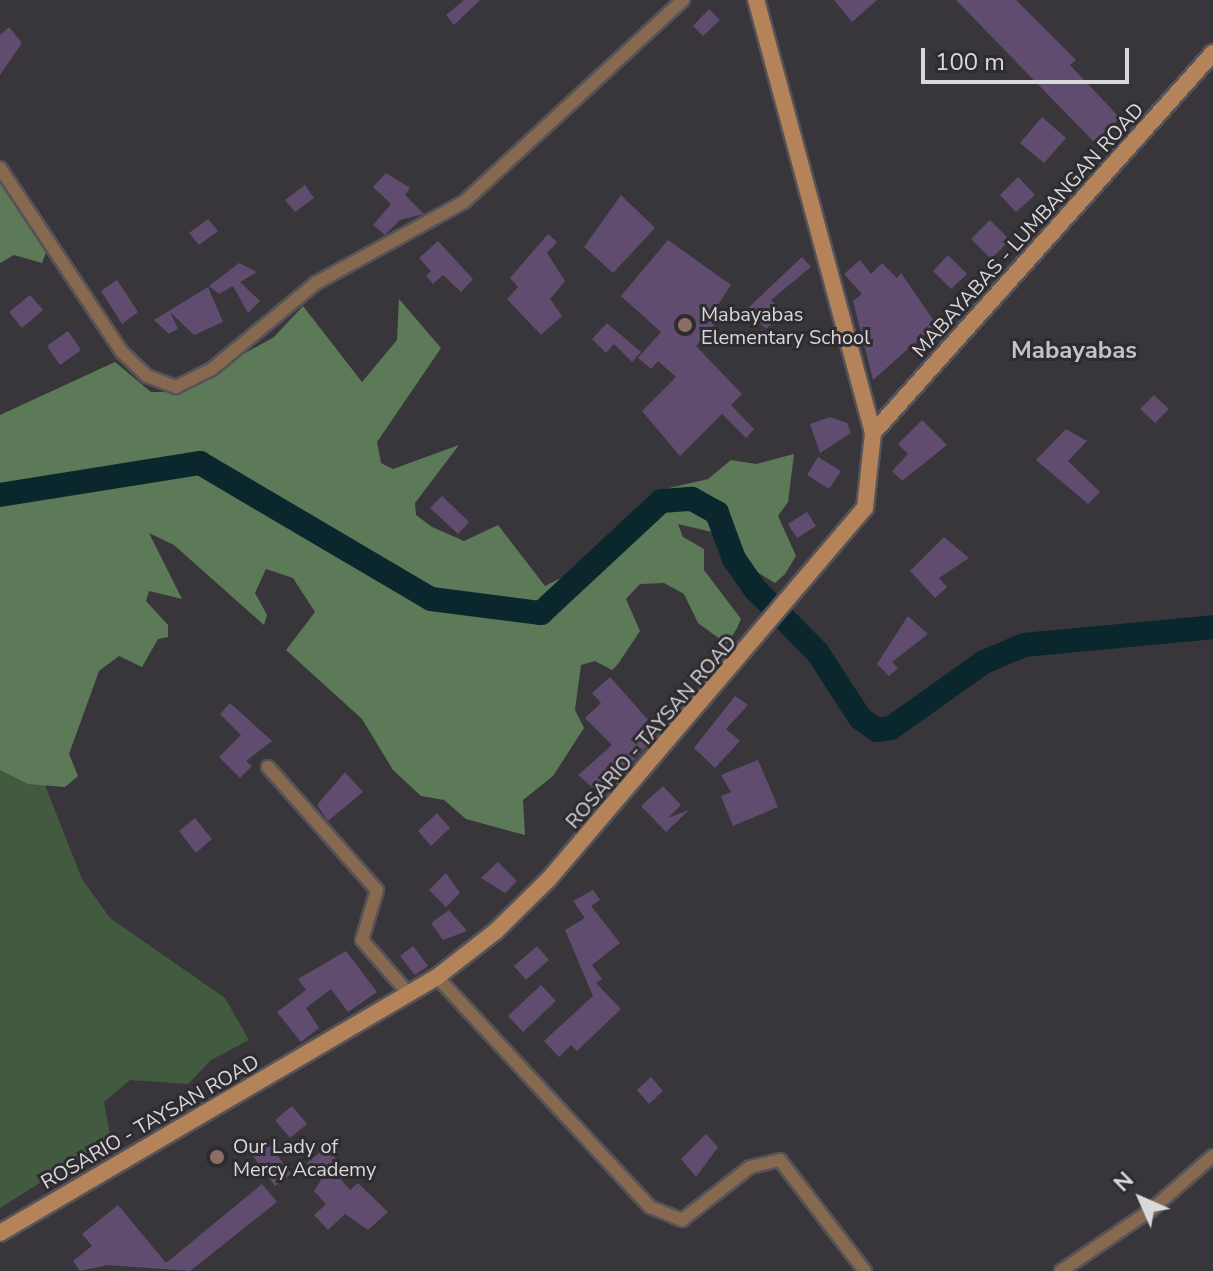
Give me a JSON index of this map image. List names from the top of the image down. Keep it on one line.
{"streets":{"main road":["MABAYABAS - LUMBANGAN ROAD","ROSARIO - TAYSAN ROAD"]},"crossings":[["MABAYABAS - LUMBANGAN ROAD","ROSARIO - TAYSAN ROAD"]],"districts":["Mabayabas"],"places":["Mabayabas Elementary School","Our Lady of Mercy Academy"],"scale_bar":"100 m","north":"top left"}
